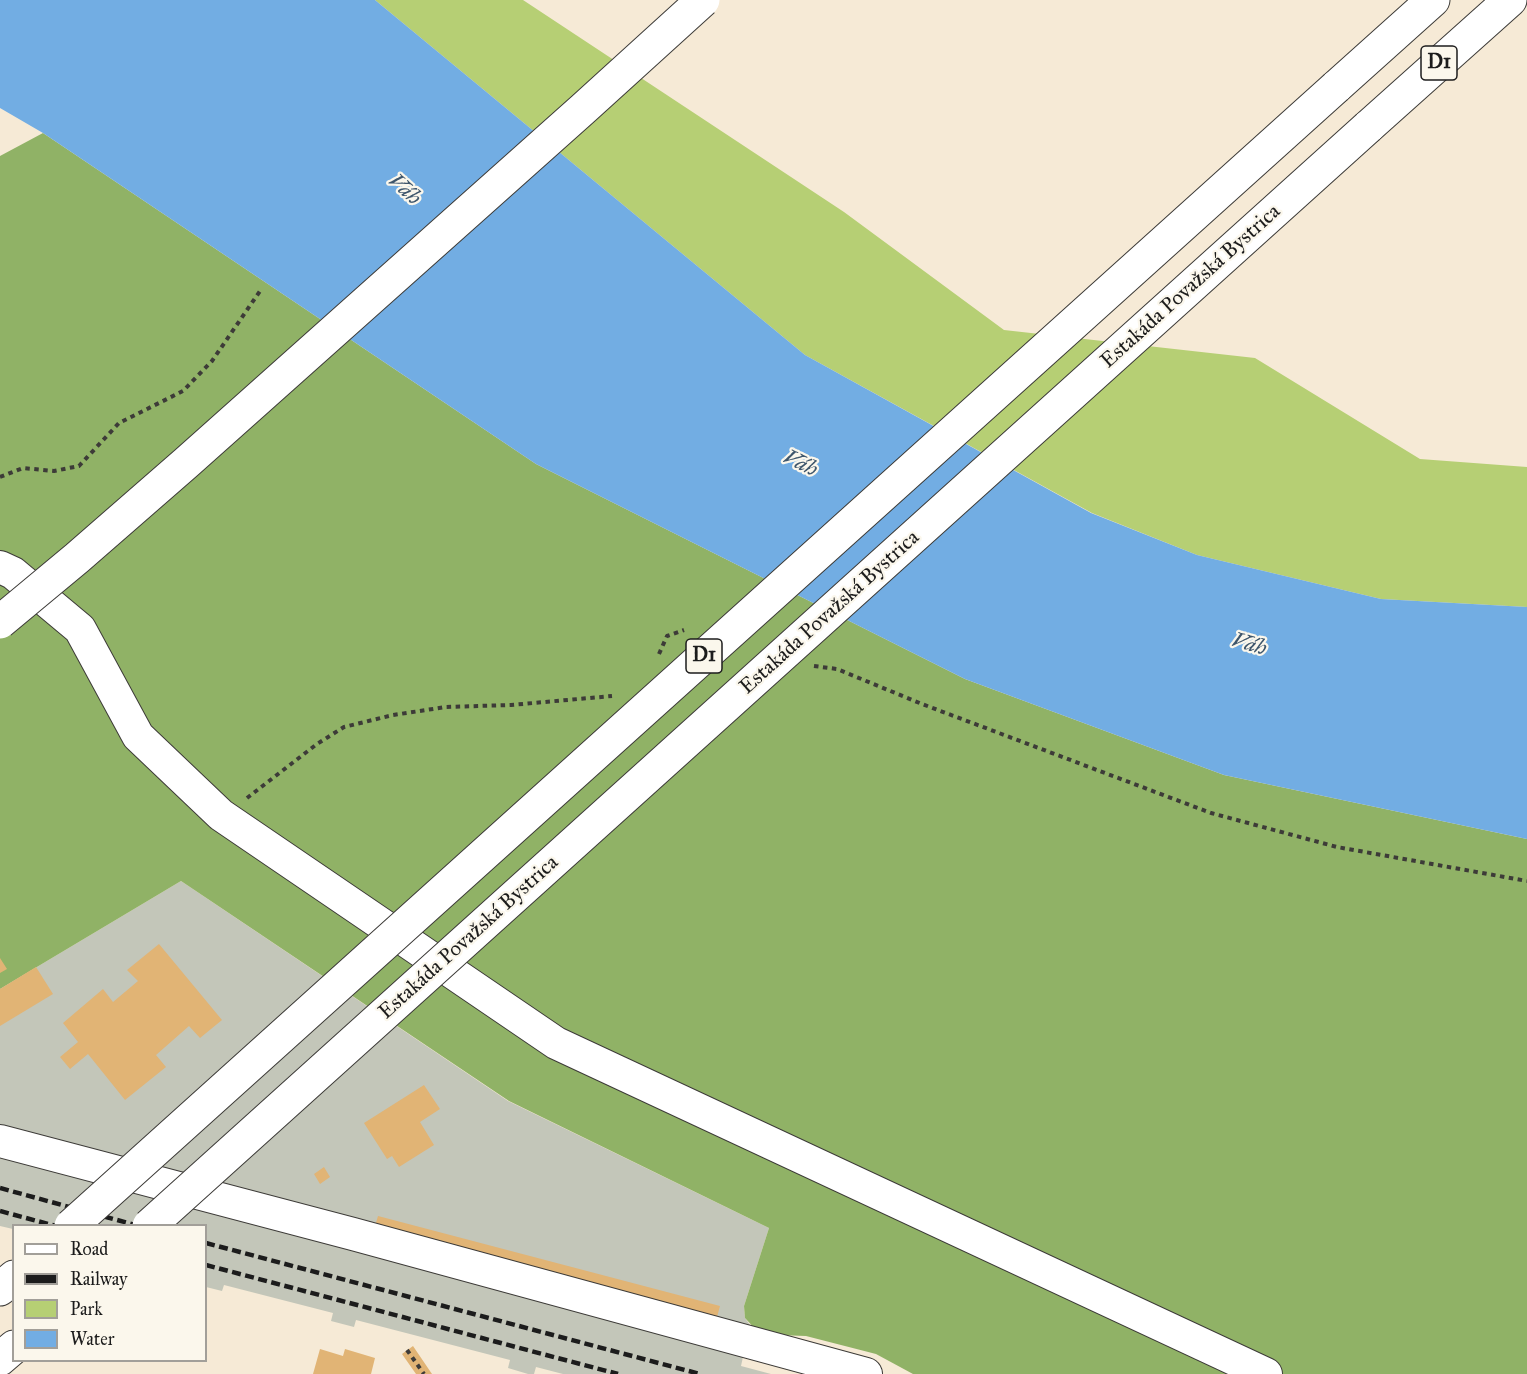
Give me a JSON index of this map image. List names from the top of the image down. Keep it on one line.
{"streets":{"highway":["D1","Estakáda Považská Bystrica"]},"water":["Váh"],"legend":["Road","Railway","Park","Water"]}
